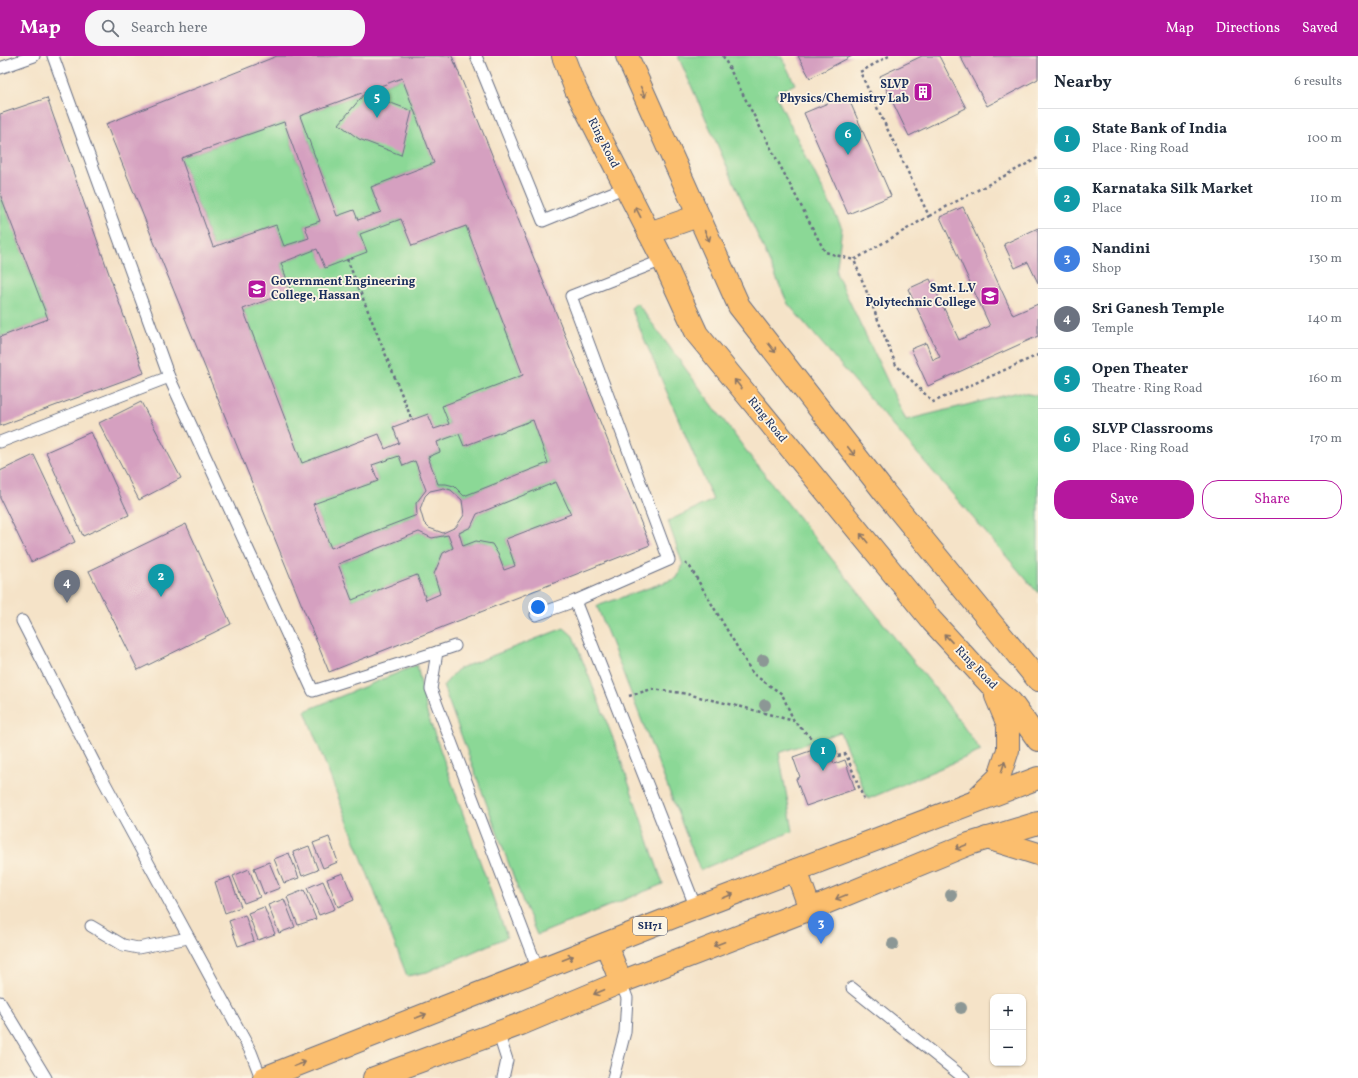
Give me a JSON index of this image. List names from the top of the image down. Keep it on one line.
{"streets":{"main road":["Ring Road","SH71"]},"places":{"building":["SLVP Physics/Chemistry Lab"],"school or university":["Government Engineering College, Hassan","Smt. L.V Polytechnic College"]},"page":{"header":"Map","search":"Search here","nav":["Map","Directions","Saved"],"heading":["Nearby","6 results"],"pins":["5","6","2","4","1","3"],"list":[{"mark":"1","name":"State Bank of India","note":"Place · Ring Road","value":"100 m"},{"mark":"2","name":"Karnataka Silk Market","note":"Place","value":"110 m"},{"mark":"3","name":"Nandini","note":"Shop","value":"130 m"},{"mark":"4","name":"Sri Ganesh Temple","note":"Temple","value":"140 m"},{"mark":"5","name":"Open Theater","note":"Theatre · Ring Road","value":"160 m"},{"mark":"6","name":"SLVP Classrooms","note":"Place · Ring Road","value":"170 m"}],"buttons":["Save","Share"],"map_buttons":["+","−"]}}
